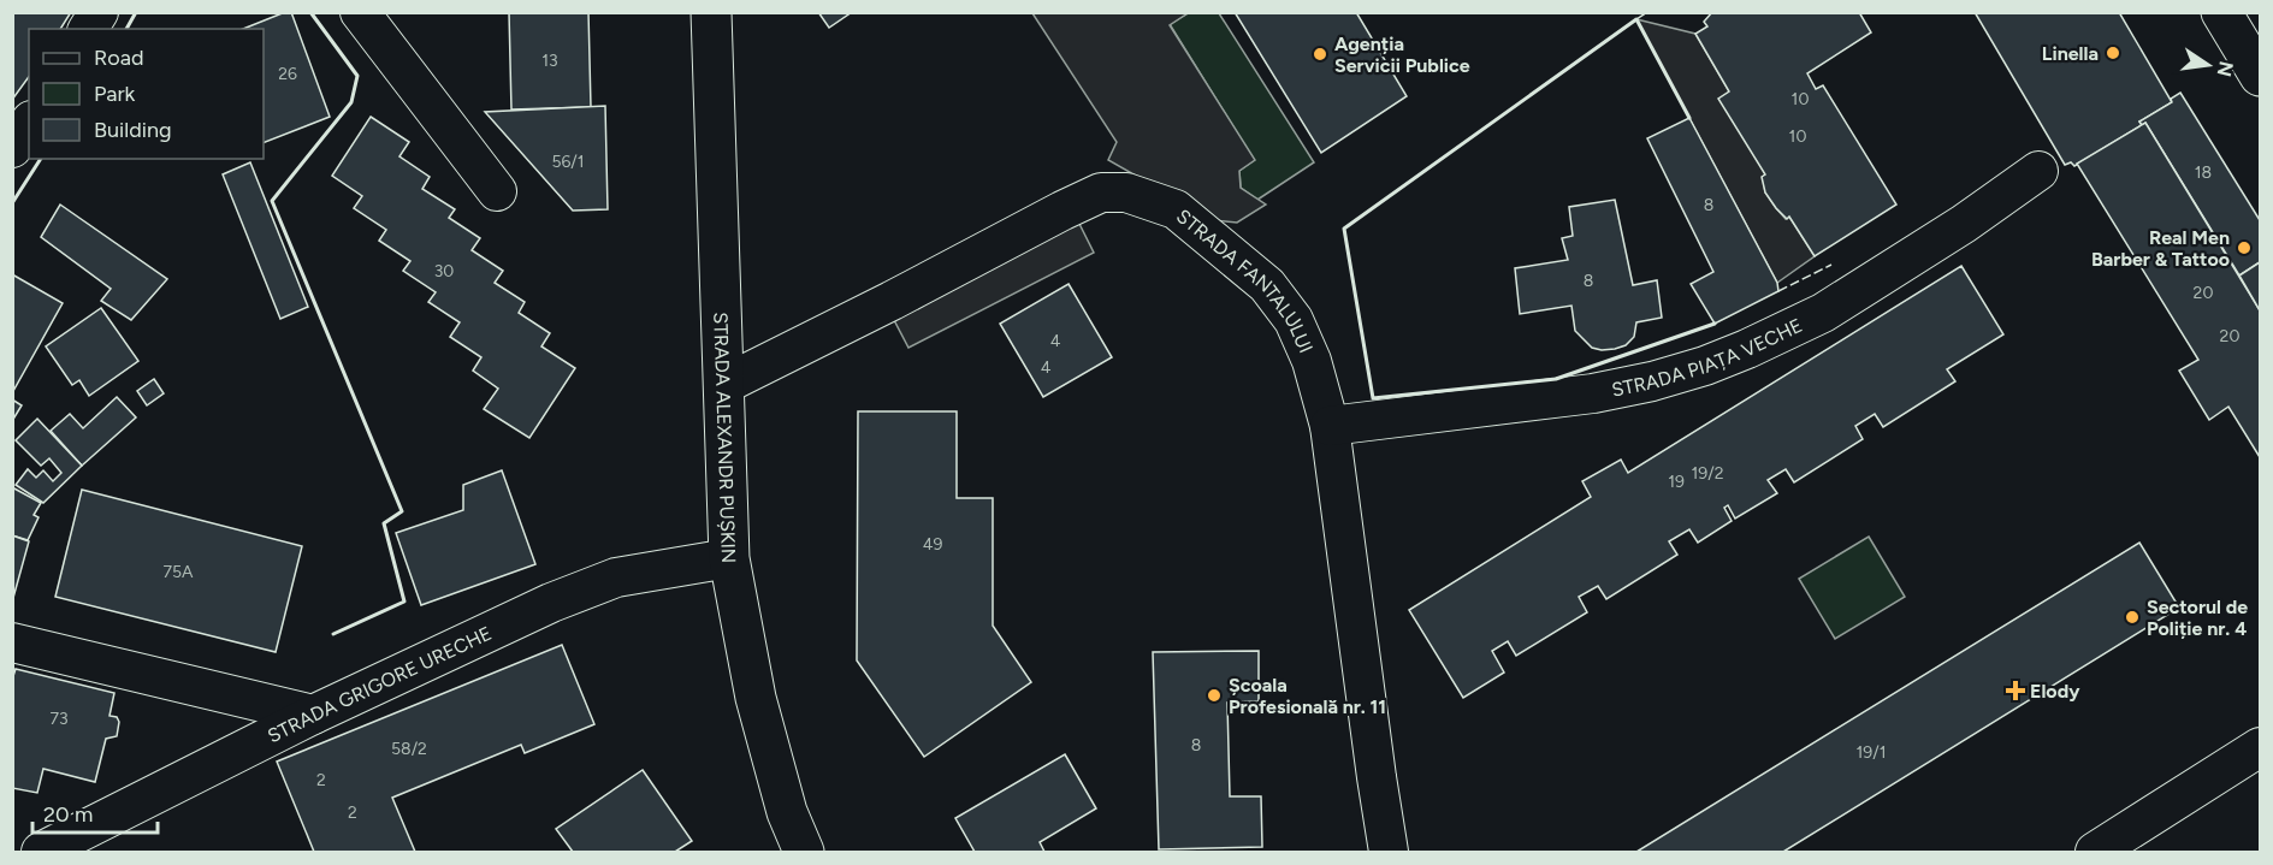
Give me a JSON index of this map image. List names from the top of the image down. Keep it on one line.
{"streets":{"main road":["STRADA ALEXANDR PUȘKIN"],"street":["STRADA FANTALULUI","STRADA PIAȚA VECHE","STRADA GRIGORE URECHE"]},"crossings":[["STRADA FANTALULUI","STRADA PIAȚA VECHE"],["STRADA FANTALULUI","STRADA ALEXANDR PUȘKIN"],["STRADA ALEXANDR PUȘKIN","STRADA GRIGORE URECHE"]],"places":{"other":["Linella","Agenția Servicii Publice","Real Men Barber & Tattoo","Sectorul de Poliție nr. 4","Școala Profesională nr. 11"],"health":["Elody"]},"house_numbers":["13","26","10","10","56/1","18","8","30","8","20","20","4","4","19/2","19","49","75A","73","8","58/2","19/1","2","2"],"legend":["Road","Park","Building"],"scale_bar":"20 m","north":"right"}
